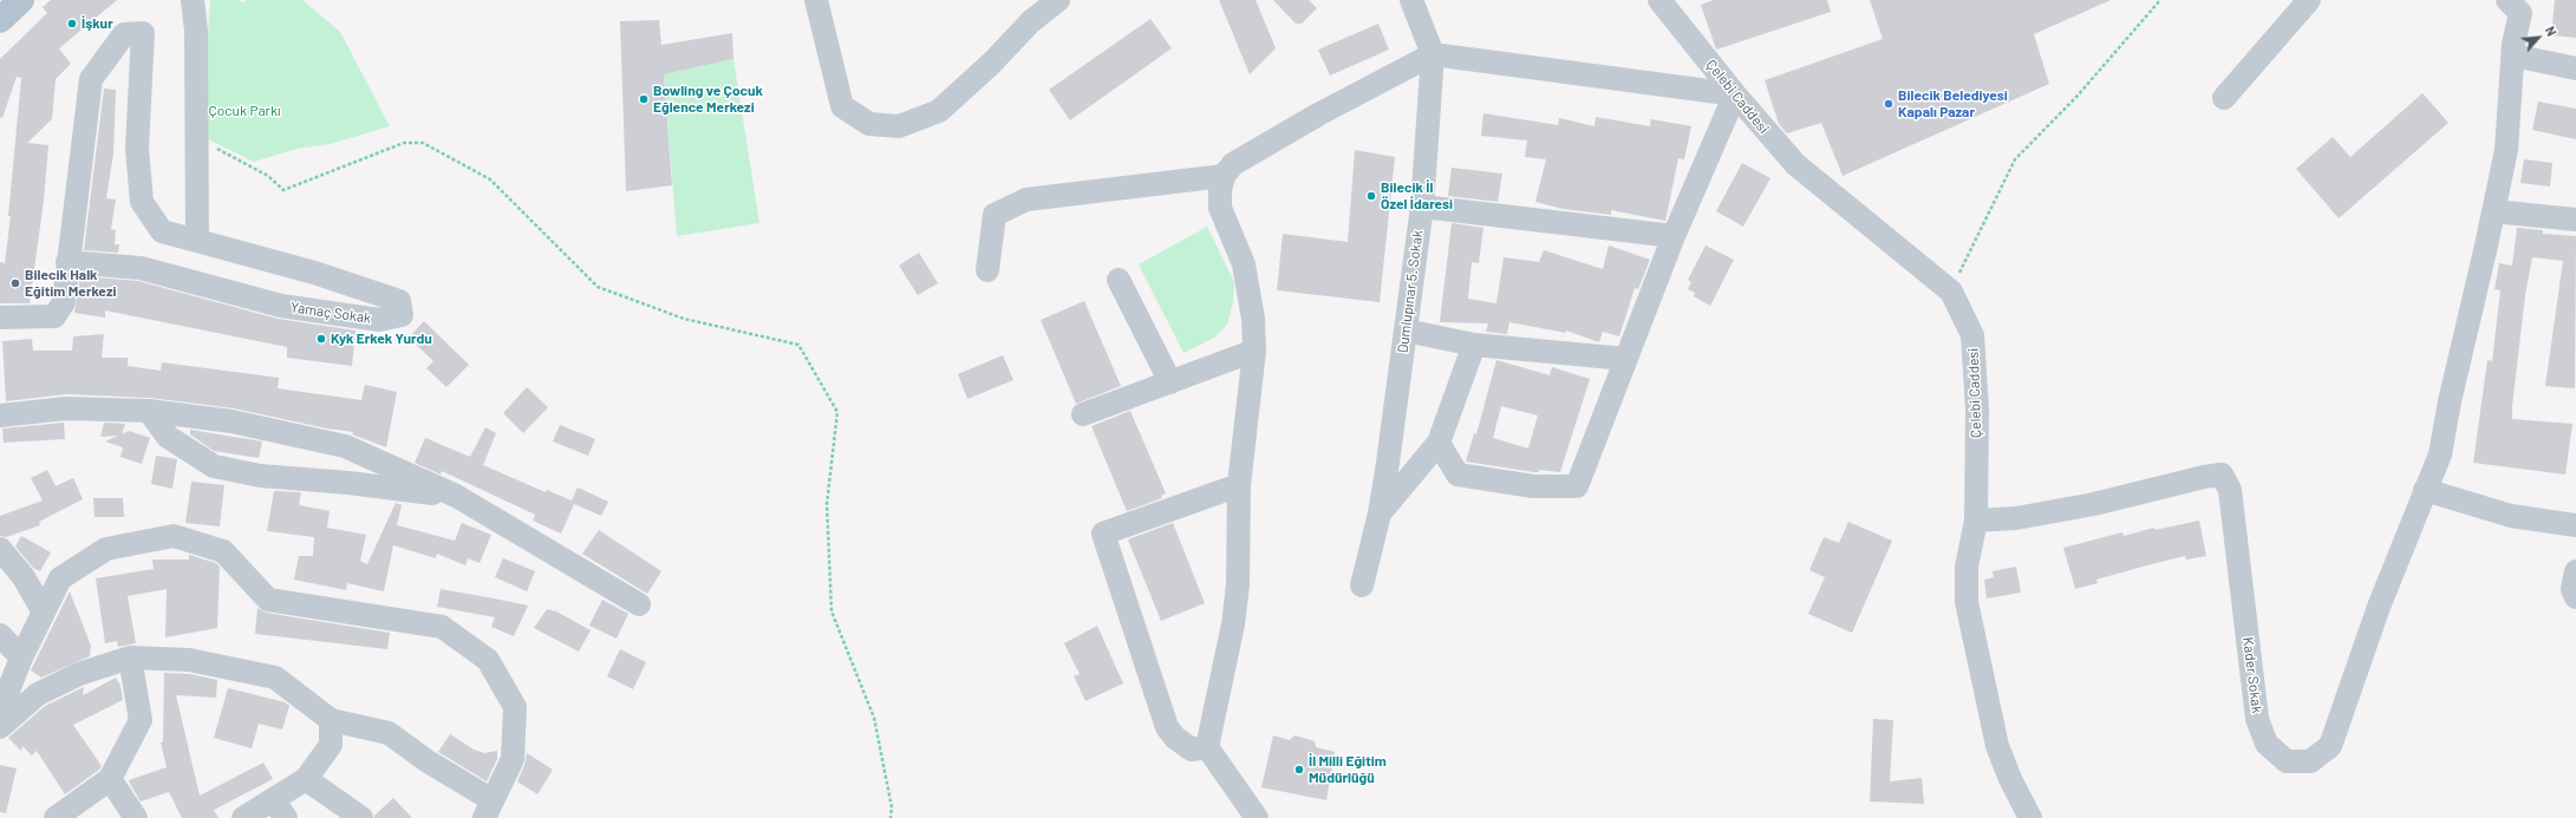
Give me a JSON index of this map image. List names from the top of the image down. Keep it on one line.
{"streets":{"street":["Çelebi Caddesi","Dumlupınar 5. Sokak","Yamaç Sokak","Kader Sokak"]},"crossings":[["Çelebi Caddesi","Kader Sokak"]],"parks":["Çocuk Parkı"],"places":["İşkur","Bowling ve Çocuk Eğlence Merkezi","Bilecik Belediyesi Kapalı Pazar","Bilecik İl Özel İdaresi","Bilecik Halk Eğitim Merkezi","Kyk Erkek Yurdu","İl Milli Eğitim Müdürlüğü"],"north":"top right"}
